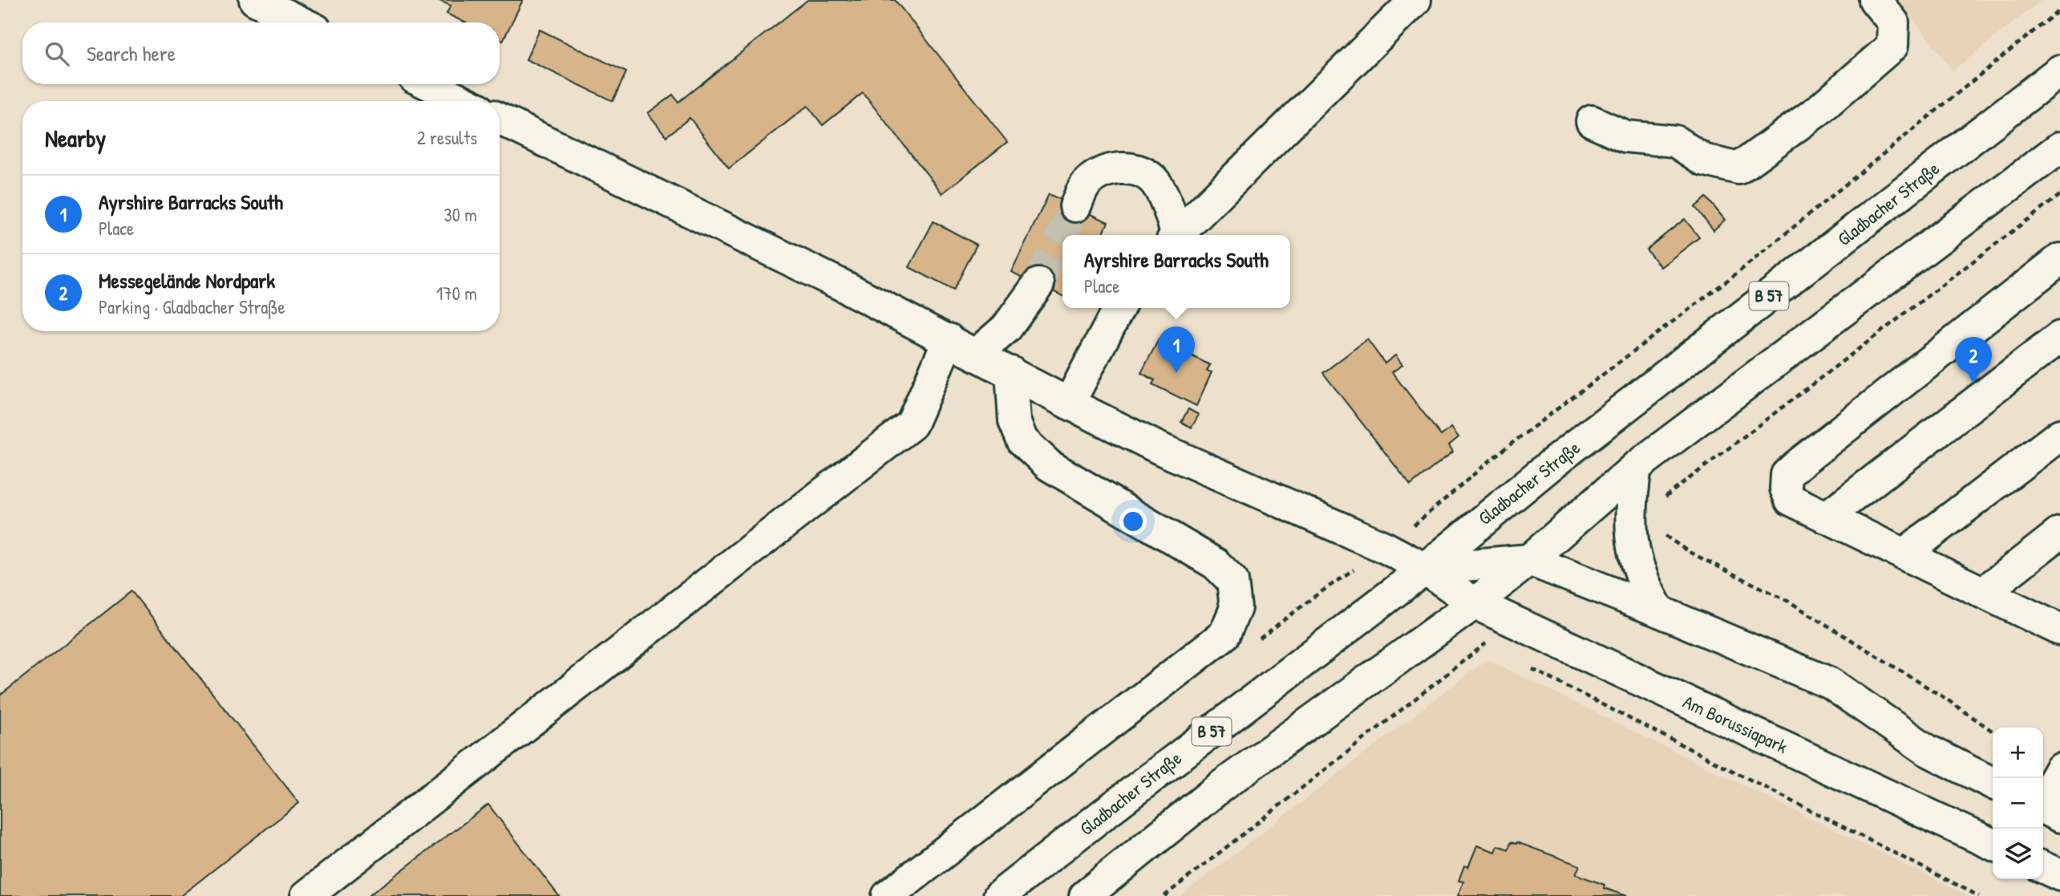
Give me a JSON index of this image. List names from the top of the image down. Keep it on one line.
{"streets":{"main road":["Gladbacher Straße","B 57","Am Borussiapark"]},"crossings":[["Gladbacher Straße","Am Borussiapark"],["B 57","Am Borussiapark"]],"page":{"search":"Search here","heading":["Nearby","2 results"],"list":[{"mark":"1","name":"Ayrshire Barracks South","note":"Place","value":"30 m"},{"mark":"2","name":"Messegelände Nordpark","note":"Parking · Gladbacher Straße","value":"170 m"}],"popup":["Ayrshire Barracks South","Place"],"pins":["1","2"],"map_buttons":["+","−"]}}
